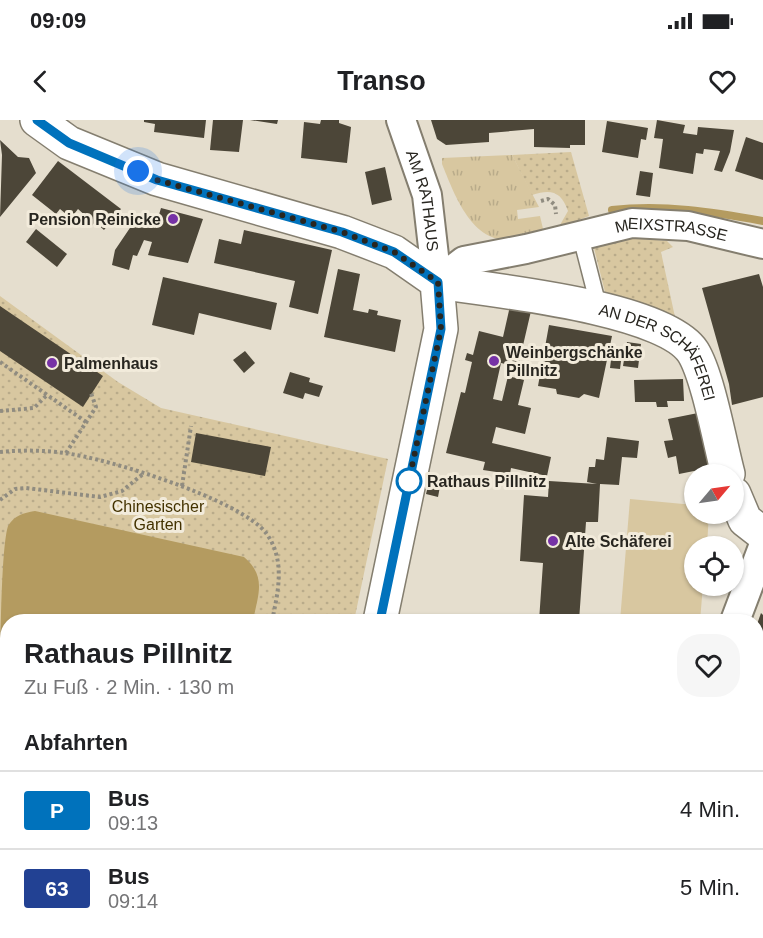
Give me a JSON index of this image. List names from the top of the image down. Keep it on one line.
{"streets":{"main road":["AN DER SCHÄFEREI"],"street":["AM RATHAUS","MEIXSTRASSE"]},"crossings":[["AM RATHAUS","MEIXSTRASSE"],["AM RATHAUS","AN DER SCHÄFEREI"],["MEIXSTRASSE","AN DER SCHÄFEREI"]],"parks":["Chinesischer Garten"],"places":["Pension Reinicke","Weinbergschänke Pillnitz","Palmenhaus","Rathaus Pillnitz","Alte Schäferei"],"lines":["bus line P"],"north":"top right","page":{"status":"09:09","header":"Transo","heading":[["Rathaus Pillnitz","Zu Fuß · 2 Min. · 130 m"],"Abfahrten"],"list":[{"mark":"P","name":"Bus","note":"09:13","value":"4 Min."},{"mark":"63","name":"Bus","note":"09:14","value":"5 Min."}]}}
